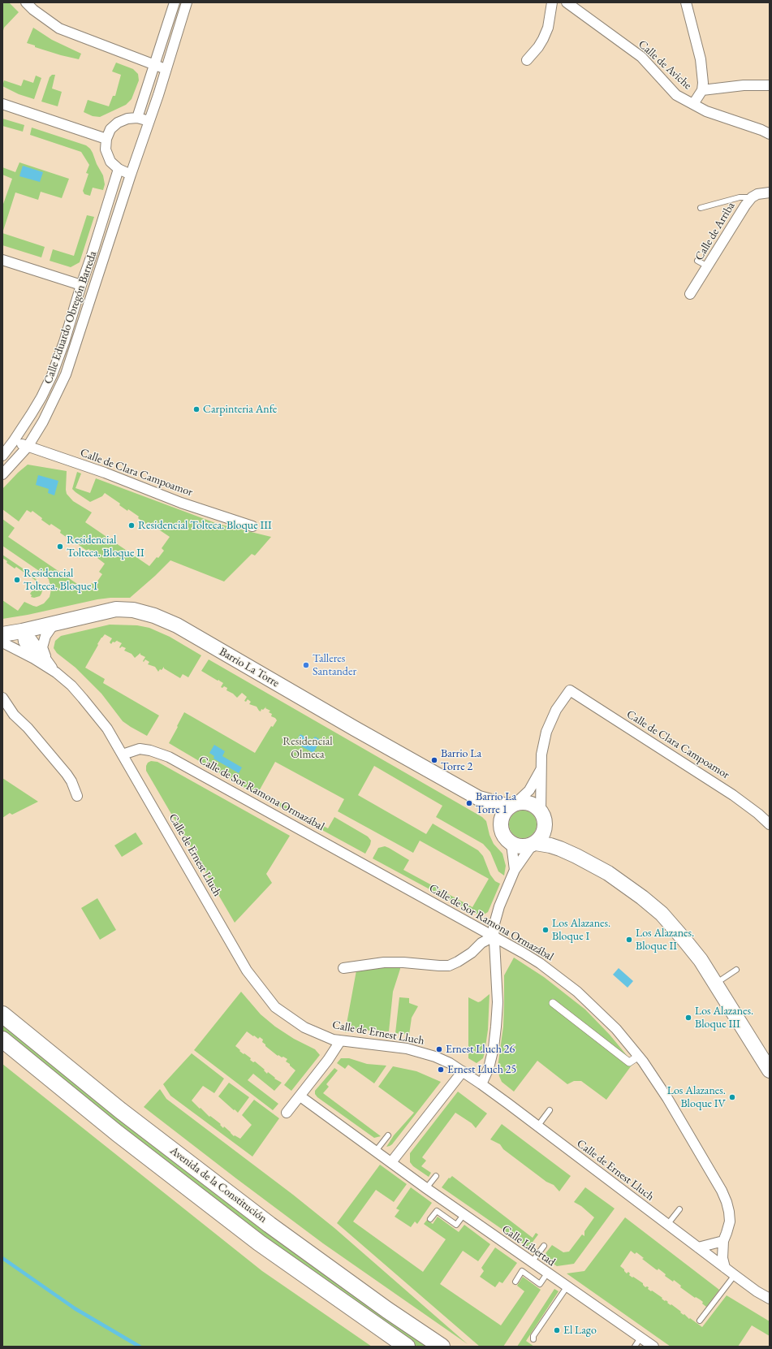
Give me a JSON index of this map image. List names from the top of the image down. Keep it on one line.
{"streets":{"main road":["Barrio La Torre","Avenida de la Constitución"],"street":["Calle de Aviche","Calle de Arriba","Calle Eduardo Obregón Barreda","Calle de Clara Campoamor","Calle de Sor Ramona Ormazábal","Calle de Ernest Lluch","Calle Libertad"]},"crossings":[["Calle Eduardo Obregón Barreda","Calle de Clara Campoamor"],["Barrio La Torre","Calle de Ernest Lluch"],["Calle de Sor Ramona Ormazábal","Calle de Ernest Lluch"]],"parks":["Residencial Olmeca"],"places":["Carpinteria Anfe","Residencial Tolteca. Bloque III","Residencial Tolteca. Bloque II","Residencial Tolteca. Bloque I","Talleres Santander","Barrio La Torre 2","Barrio La Torre 1","Los Alazanes. Bloque I","Los Alazanes. Bloque II","Los Alazanes. Bloque III","Ernest Lluch 26","Ernest Lluch 25","Los Alazanes. Bloque IV","El Lago"]}
